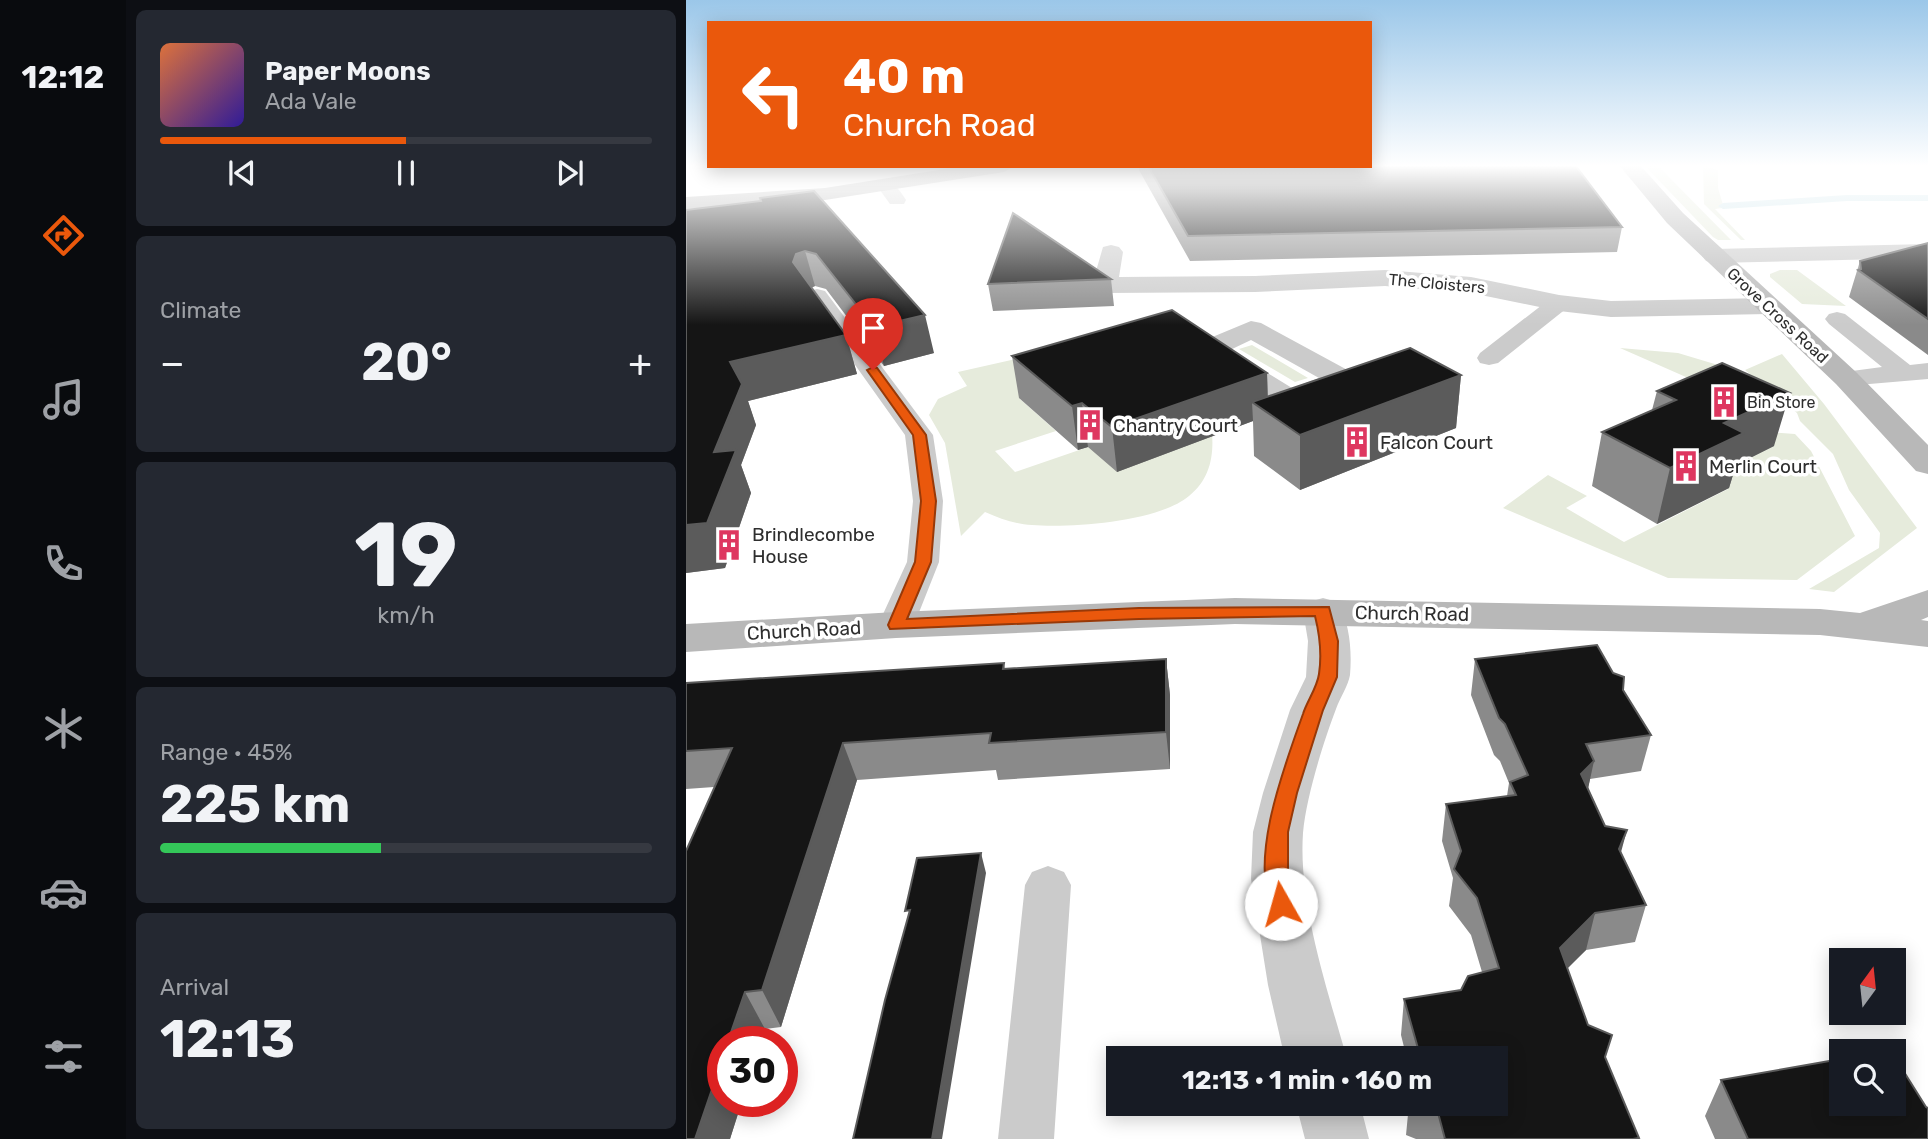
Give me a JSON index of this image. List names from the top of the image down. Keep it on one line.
{"streets":{"main road":["Grove Cross Road","Church Road"],"street":["The Cloisters"]},"crossings":[["The Cloisters","Grove Cross Road"]],"places":{"building":["Bin Store","Chantry Court","Falcon Court","Merlin Court","Brindlecombe House"]},"north":"top","page":{"tabs":"12:12","turn":["40 m","Church Road"],"song":["Paper Moons","Ada Vale"],"tile":["Climate",["19","km/h"],["Range · 45%","225 km"],["Arrival","12:13"]],"heat":["−","20°","+"],"limit":"30","trip":"12:13 · 1 min · 160 m"}}
